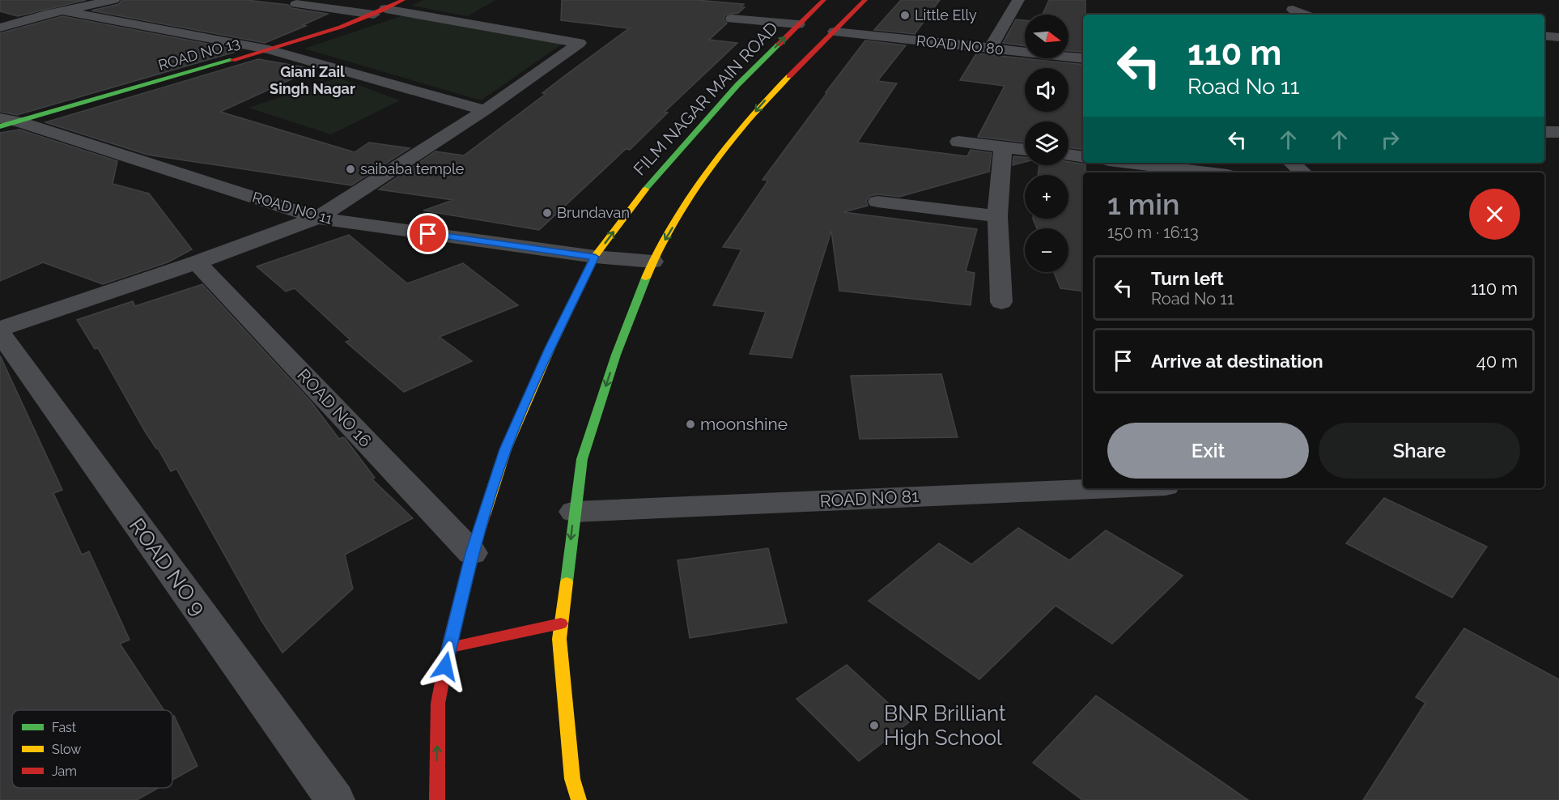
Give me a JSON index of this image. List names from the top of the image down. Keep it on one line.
{"streets":{"main road":["ROAD NO 13","FILM NAGAR MAIN ROAD"],"street":["ROAD NO 80","ROAD NO 11","ROAD NO 16","ROAD NO 81","ROAD NO 9"]},"crossings":[["ROAD NO 13","ROAD NO 11"],["FILM NAGAR MAIN ROAD","ROAD NO 11"],["FILM NAGAR MAIN ROAD","ROAD NO 16"]],"districts":["Giani Zail Singh Nagar"],"places":["Little Elly","saibaba temple","Brundavan","moonshine","BNR Brilliant High School"],"legend":["Fast","Slow","Jam"],"north":"right","page":{"map_buttons":["+","−"],"turn":["110 m","Road No 11"],"heading":["1 min","150 m · 16:13"],"list":[{"name":"Turn left","note":"Road No 11","value":"110 m"},{"name":"Arrive at destination","value":"40 m"}],"buttons":["Exit","Share"]}}
